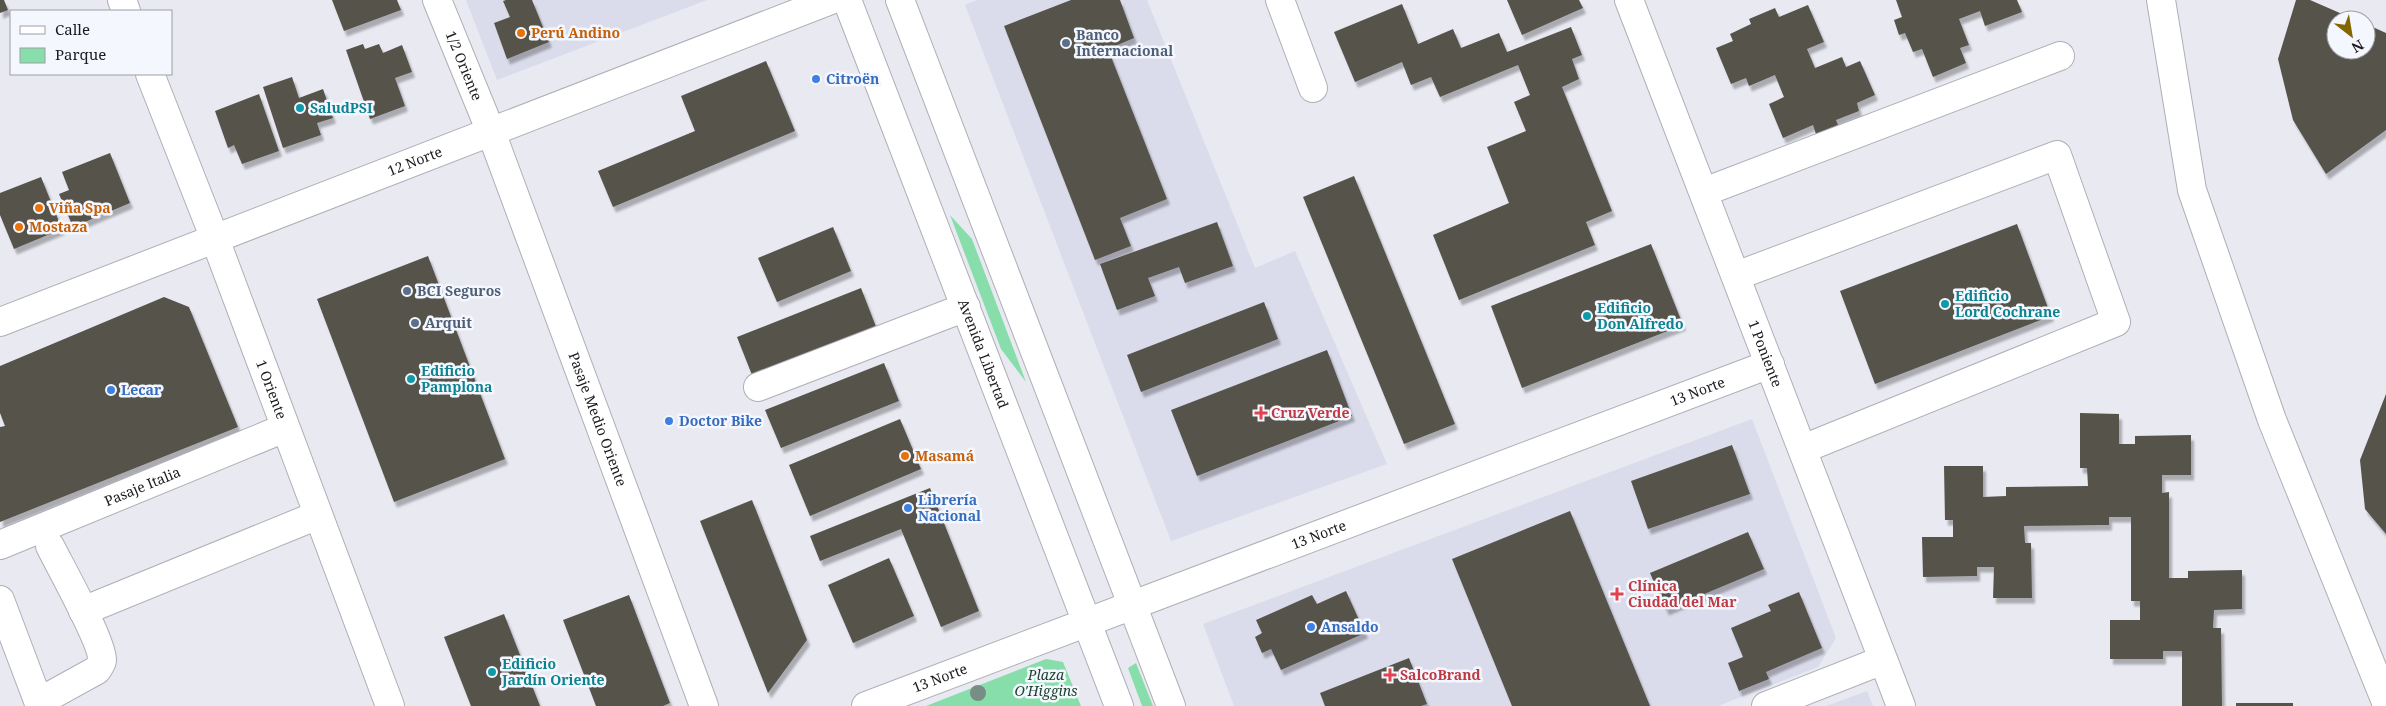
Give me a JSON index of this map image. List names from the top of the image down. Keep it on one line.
{"streets":{"street":["1/2 Oriente","12 Norte","Avenida Libertad","1 Poniente","1 Oriente","13 Norte","Pasaje Medio Oriente","Pasaje Italia"]},"crossings":[["1/2 Oriente","12 Norte"],["1/2 Oriente","Pasaje Medio Oriente"],["12 Norte","1 Oriente"],["12 Norte","Pasaje Medio Oriente"],["Avenida Libertad","13 Norte"],["1 Poniente","13 Norte"],["1 Oriente","Pasaje Italia"]],"parks":["Plaza O'Higgins"],"places":{"other":["Perú Andino","Banco Internacional","Citroën","SaludPSI","Viña Spa","Mostaza","BCI Seguros","Edificio Lord Cochrane","Edificio Don Alfredo","Arquit","Edificio Pamplona","Lecar","Doctor Bike","Masamá","Librería Nacional","Ansaldo","Edificio Jardín Oriente"],"health":["Cruz Verde","Clínica Ciudad del Mar","SalcoBrand"]},"legend":["Calle","Parque"],"north":"bottom right"}
